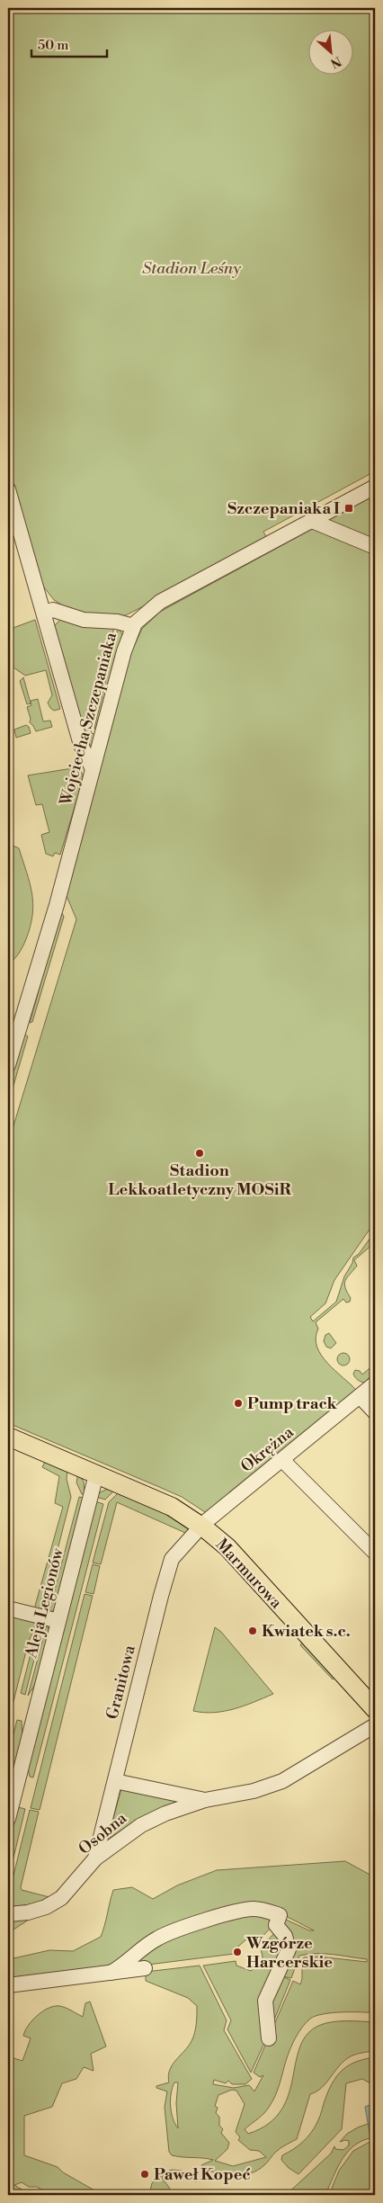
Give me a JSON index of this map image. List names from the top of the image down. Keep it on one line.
{"streets":{"main road":["Marmurowa"],"street":["Wojciecha Szczepaniaka","Okrężna","Aleja Legionów","Granitowa","Osobna"]},"crossings":[["Okrężna","Marmurowa"],["Okrężna","Granitowa"],["Marmurowa","Aleja Legionów"],["Marmurowa","Granitowa"],["Granitowa","Osobna"]],"parks":["Stadion Leśny"],"places":{"transit":["Szczepaniaka I"],"other":["Stadion Lekkoatletyczny MOSiR","Pump track","Kwiatek s.c.","Wzgórze Harcerskie","Paweł Kopeć"]},"scale_bar":"50 m","north":"bottom right"}
